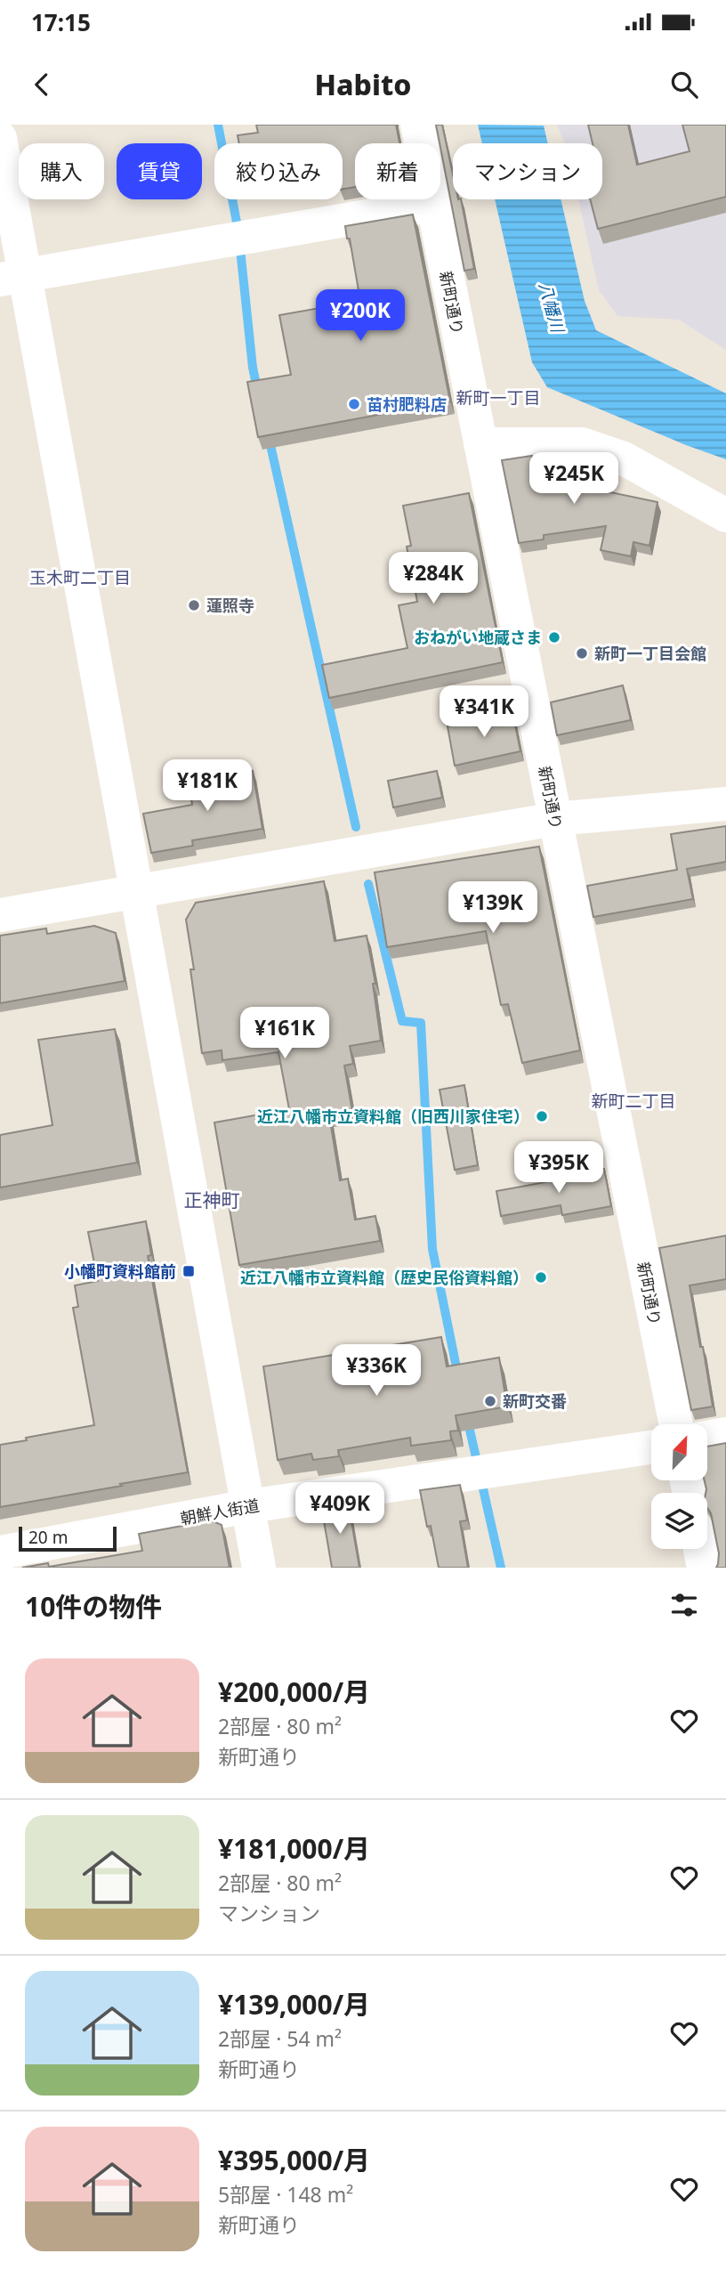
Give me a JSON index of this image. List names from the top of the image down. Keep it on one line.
{"streets":{"street":["新町通り","朝鮮人街道"]},"districts":["新町一丁目","玉木町二丁目","新町二丁目","正神町"],"water":["八幡川"],"places":{"other":["苗村肥料店","蓮照寺","おねがい地蔵さま","新町一丁目会館","近江八幡市立資料館（旧西川家住宅）","近江八幡市立資料館（歴史民俗資料館）","新町交番"],"transit":["小幡町資料館前"]},"scale_bar":"20 m","north":"top right","page":{"status":"17:15","header":"Habito","chip":["購入","賃貸","絞り込み","新着","マンション"],"price":["¥200K","¥245K","¥284K","¥341K","¥181K","¥139K","¥161K","¥395K","¥336K","¥409K"],"scale":"20 m","heading":"10件の物件","list":[{"name":"¥200,000/月","note":"2部屋 · 80 m² · 新町通り"},{"name":"¥181,000/月","note":"2部屋 · 80 m² · マンション"},{"name":"¥139,000/月","note":"2部屋 · 54 m² · 新町通り"},{"name":"¥395,000/月","note":"5部屋 · 148 m² · 新町通り"}]}}
